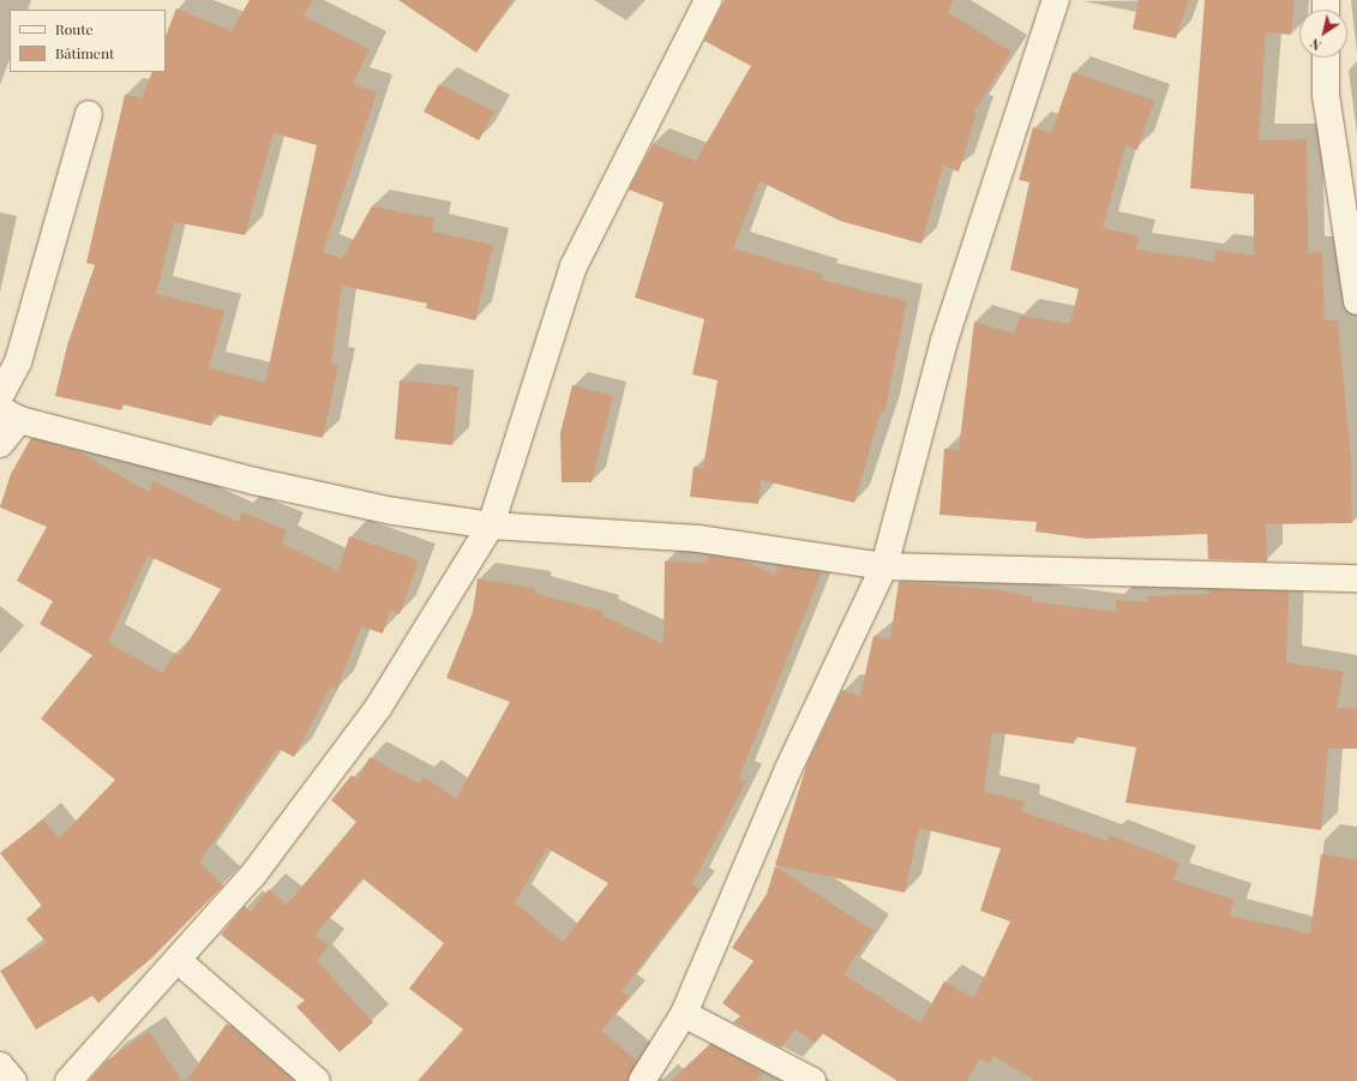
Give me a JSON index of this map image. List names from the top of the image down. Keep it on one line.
{"legend":["Route","Bâtiment"],"north":"bottom left"}
